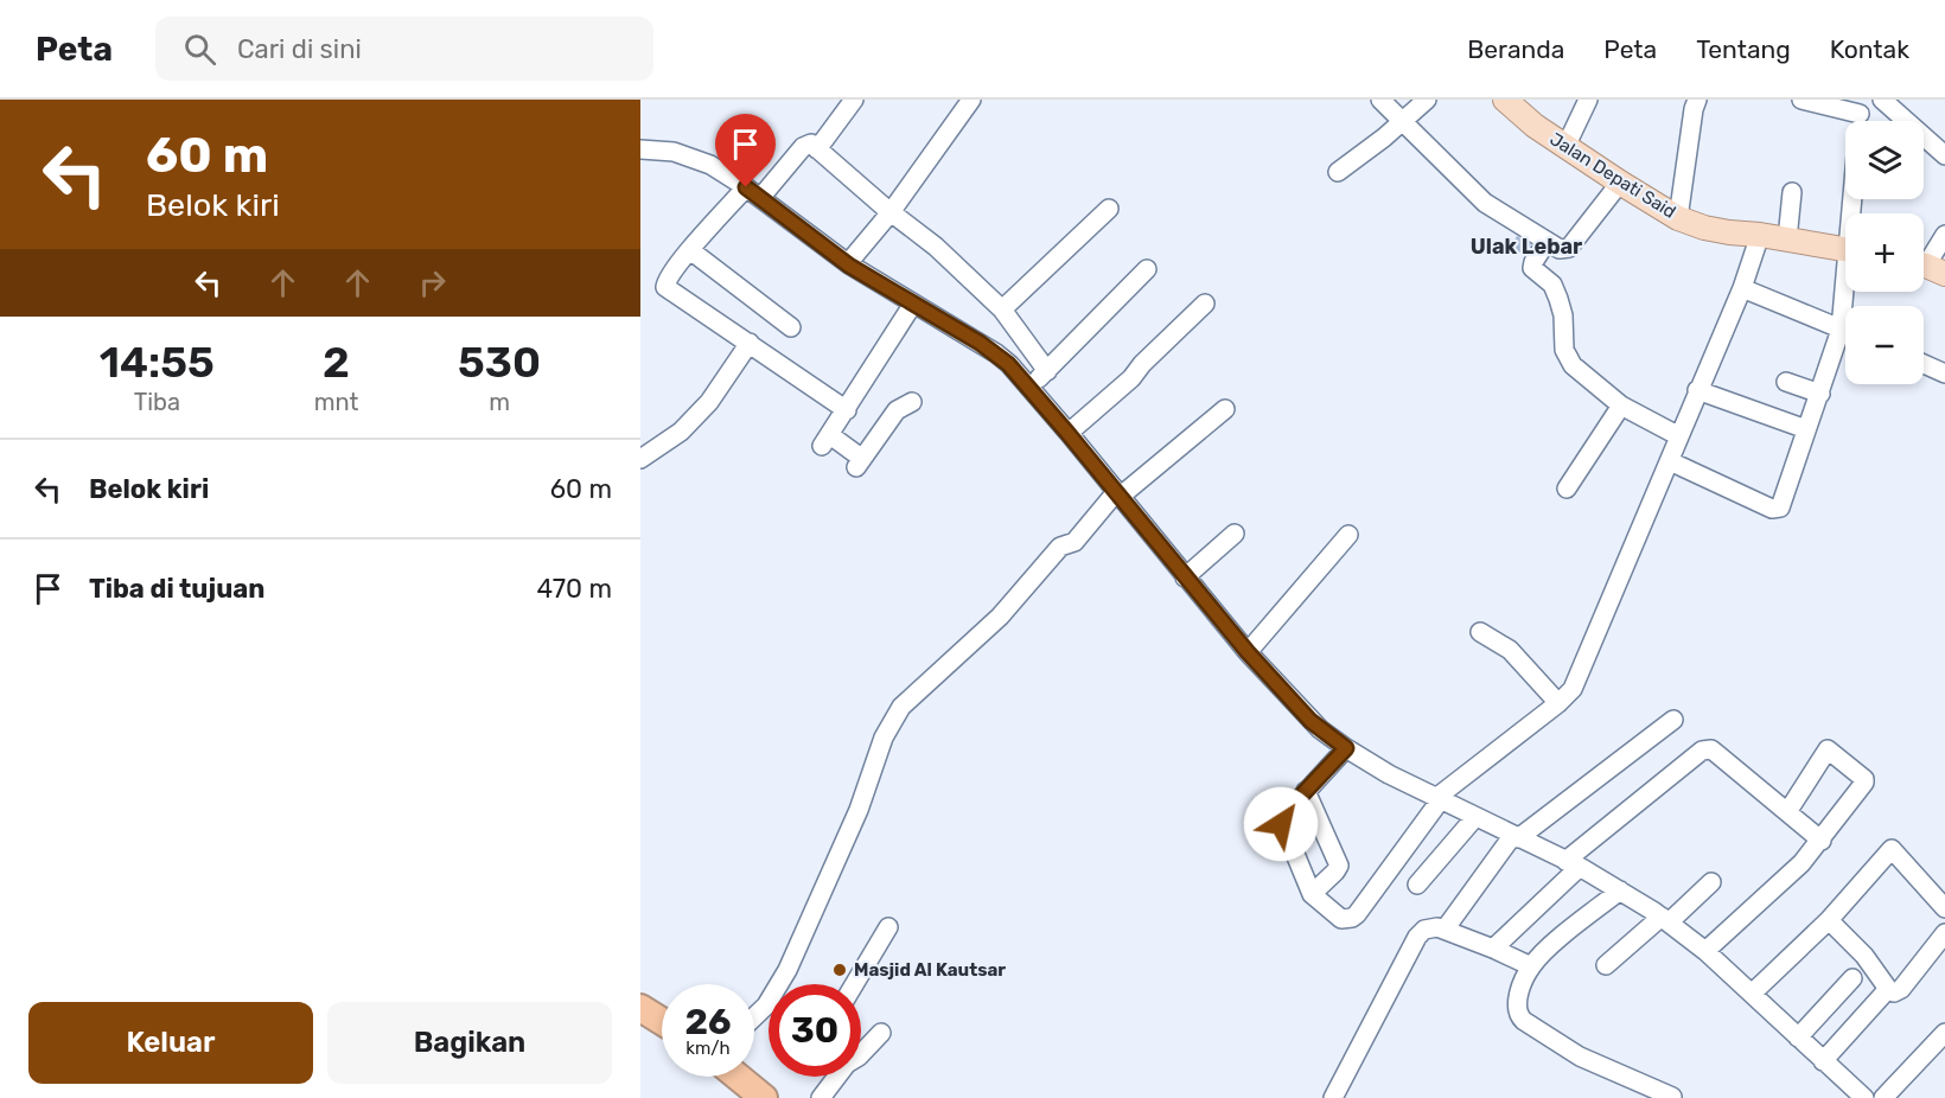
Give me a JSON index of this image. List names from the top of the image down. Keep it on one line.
{"streets":{"main road":["Jalan Depati Said"]},"districts":["Ulak Lebar"],"places":["Masjid Al Kautsar"],"page":{"header":"Peta","search":"Cari di sini","nav":["Beranda","Peta","Tentang","Kontak"],"turn":["60 m","Belok kiri"],"map_buttons":["+","−"],"eta":["14:55","Tiba","2","mnt","530","m"],"list":[{"name":"Belok kiri","value":"60 m"},{"name":"Tiba di tujuan","value":"470 m"}],"speed":"26 km/h","limit":"30","buttons":["Keluar","Bagikan"]}}
